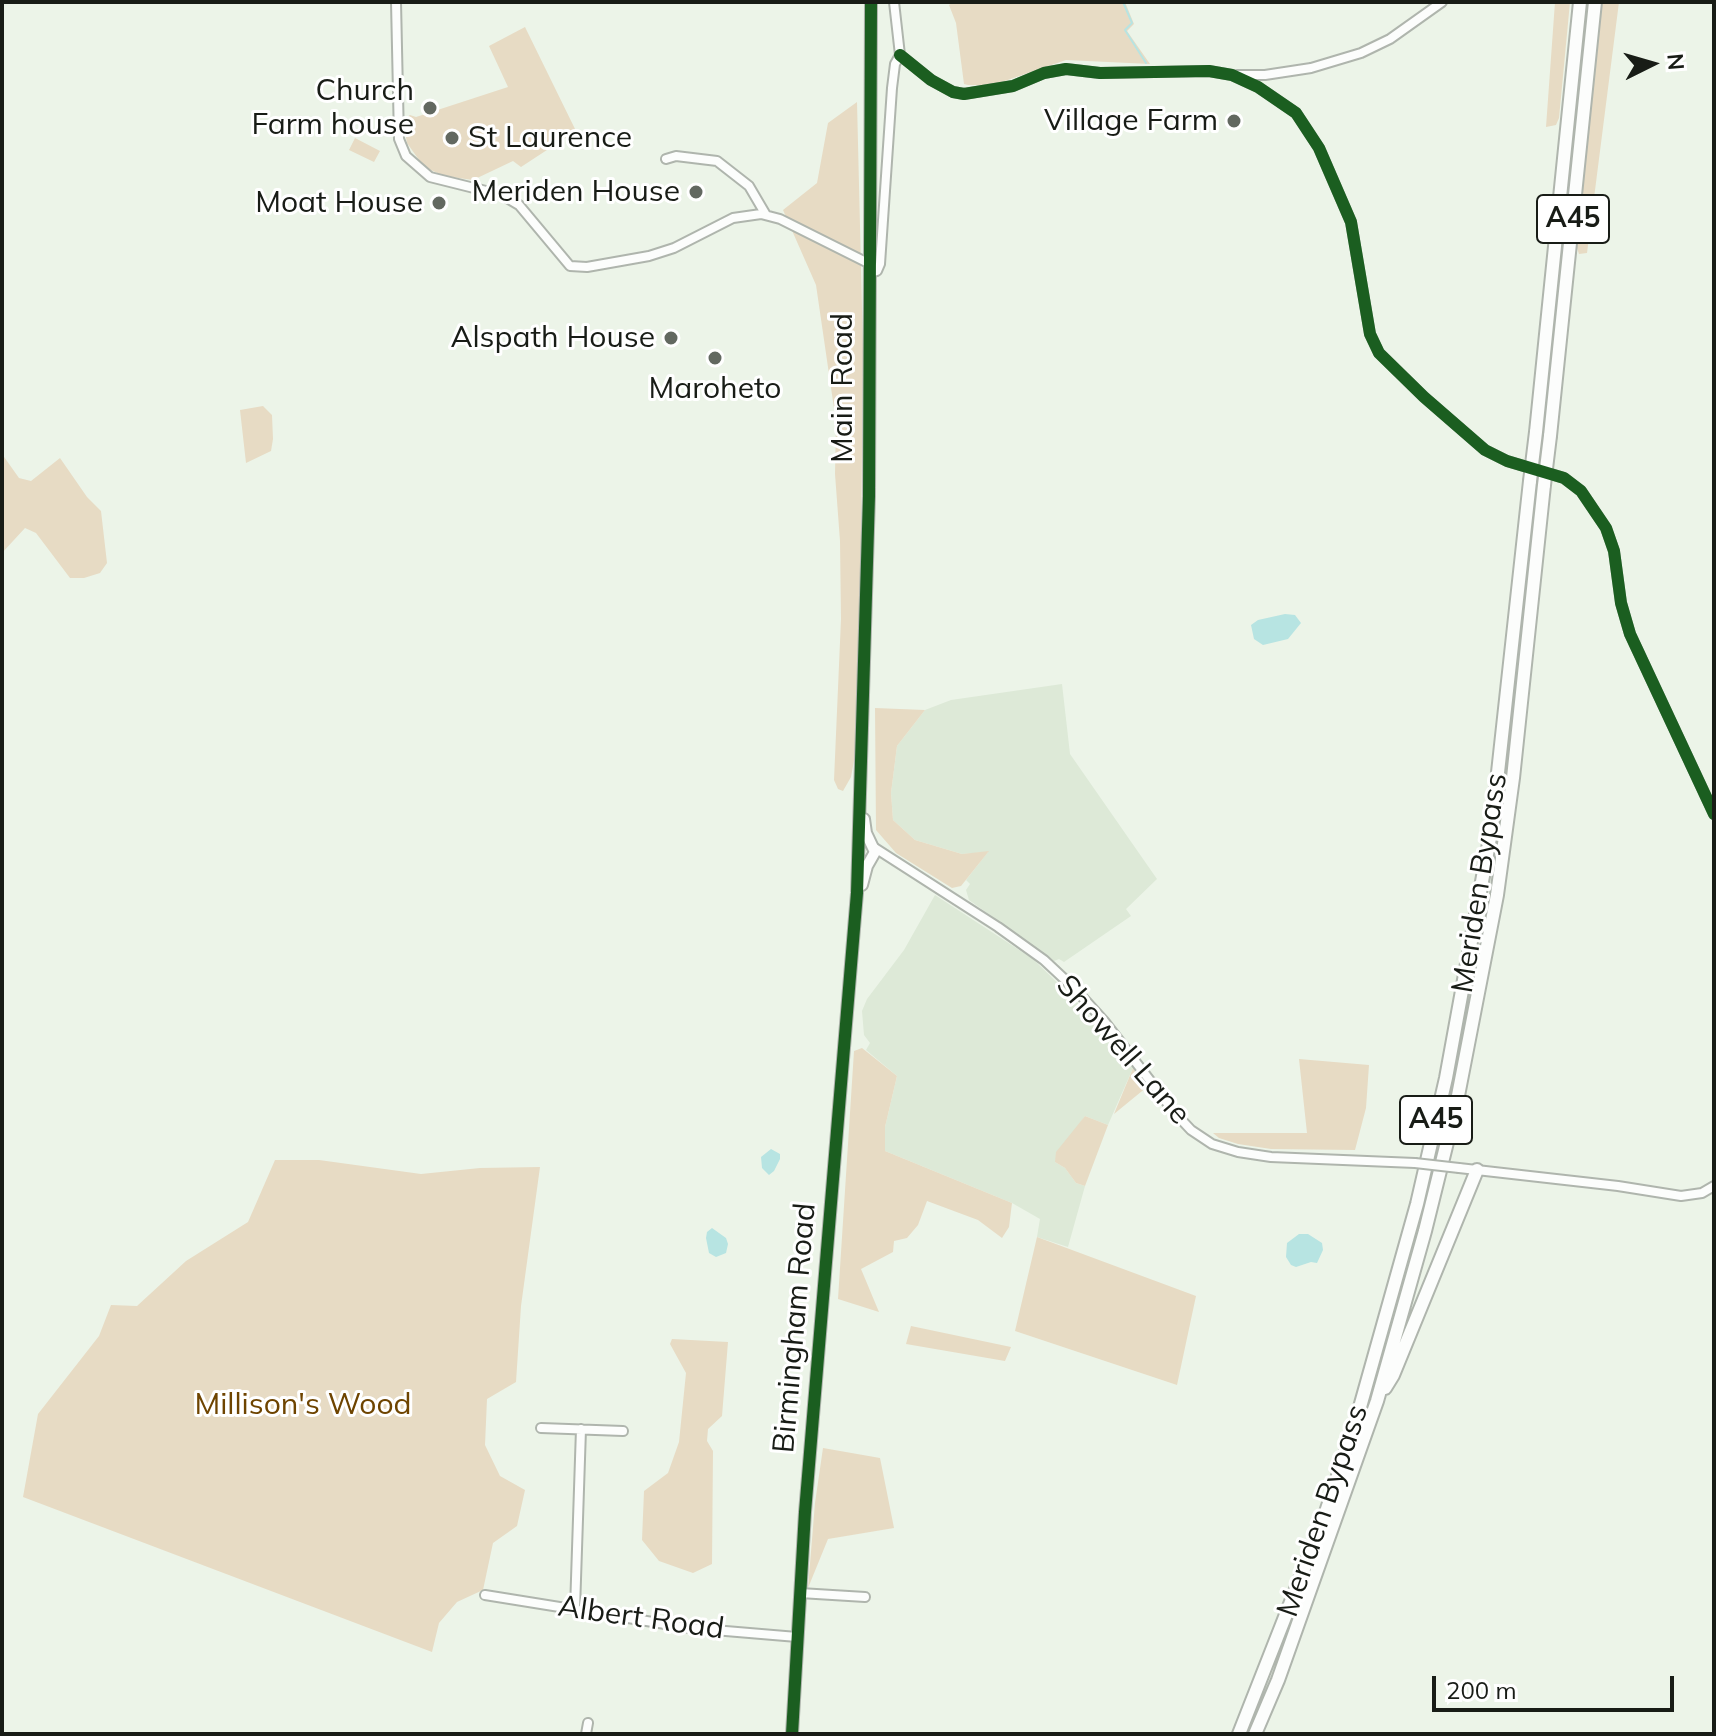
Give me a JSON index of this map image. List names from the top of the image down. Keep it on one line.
{"streets":{"highway":["A45","Meriden Bypass"],"main road":["Main Road","Birmingham Road"],"street":["Showell Lane","Albert Road"]},"crossings":[["Main Road","Showell Lane"],["Main Road","Birmingham Road"],["Showell Lane","Birmingham Road"],["Birmingham Road","Albert Road"]],"parks":["Millison's Wood"],"places":["Church Farm house","Village Farm","St Laurence","Meriden House","Moat House","Alspath House","Maroheto"],"scale_bar":"200 m","north":"right"}
